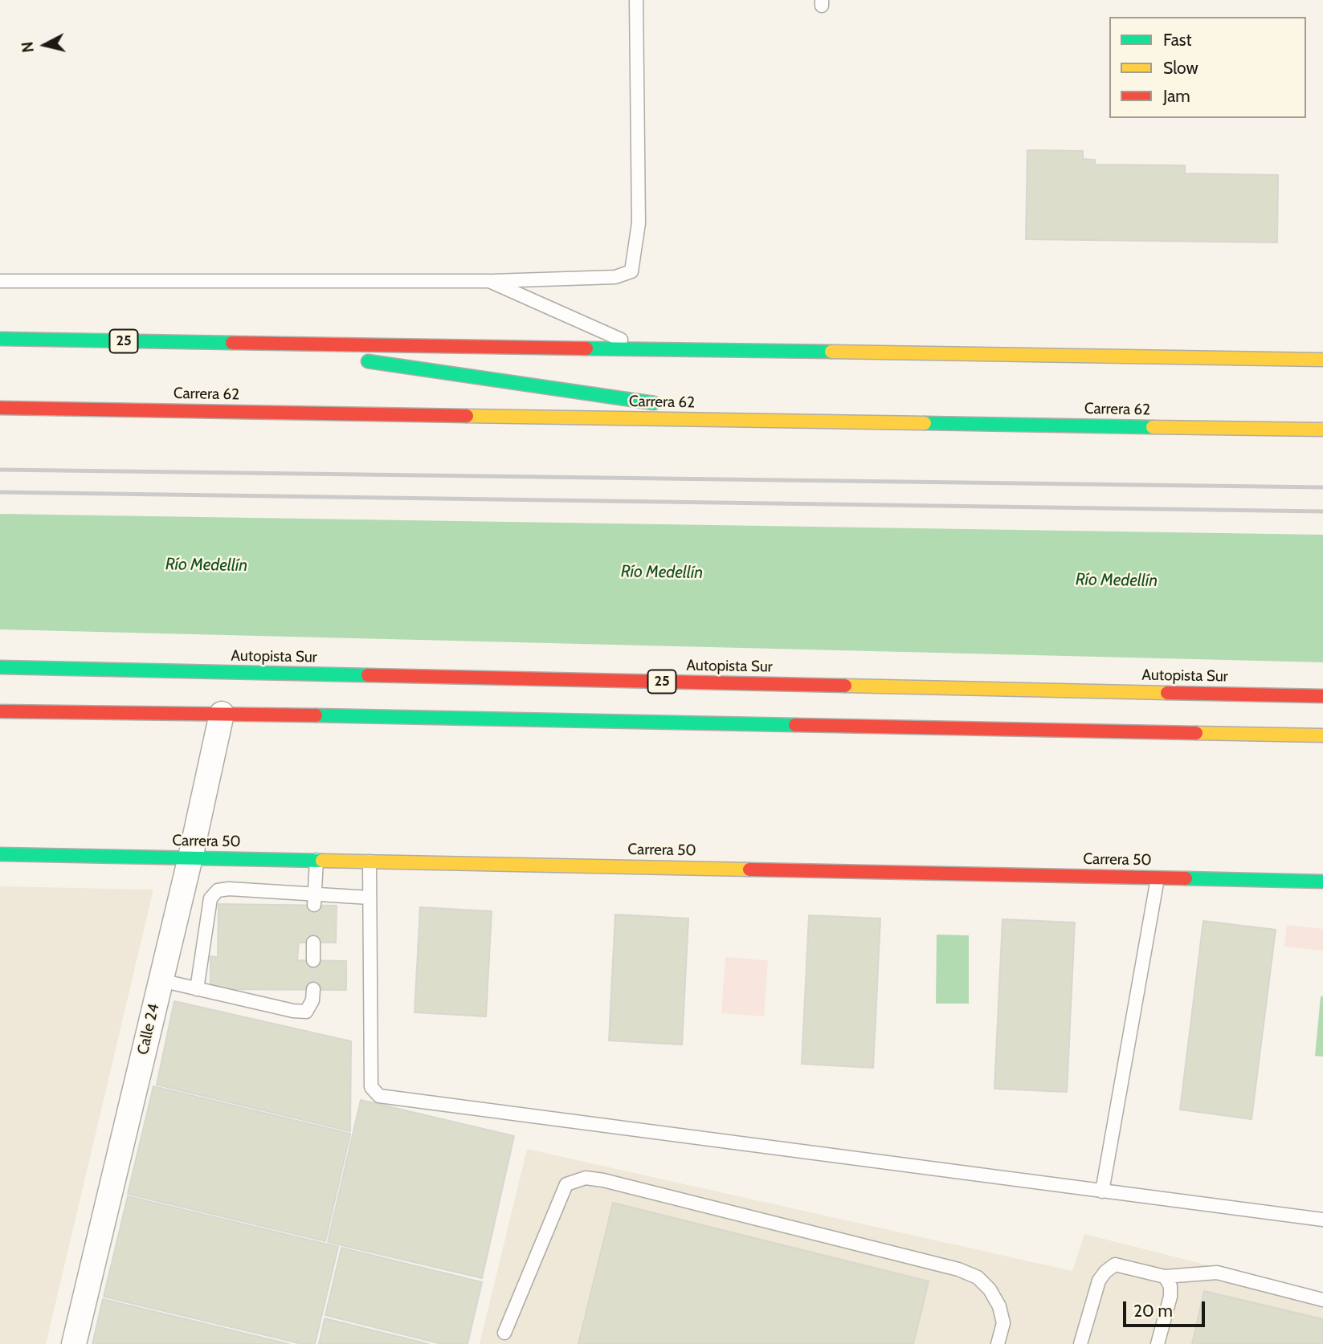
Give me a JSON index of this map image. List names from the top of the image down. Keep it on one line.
{"streets":{"main road":["25","Carrera 62","Autopista Sur","Carrera 50"],"street":["Calle 24"]},"crossings":[["Carrera 50","Calle 24"]],"water":["Río Medellín"],"legend":["Fast","Slow","Jam"],"scale_bar":"20 m","north":"left"}
